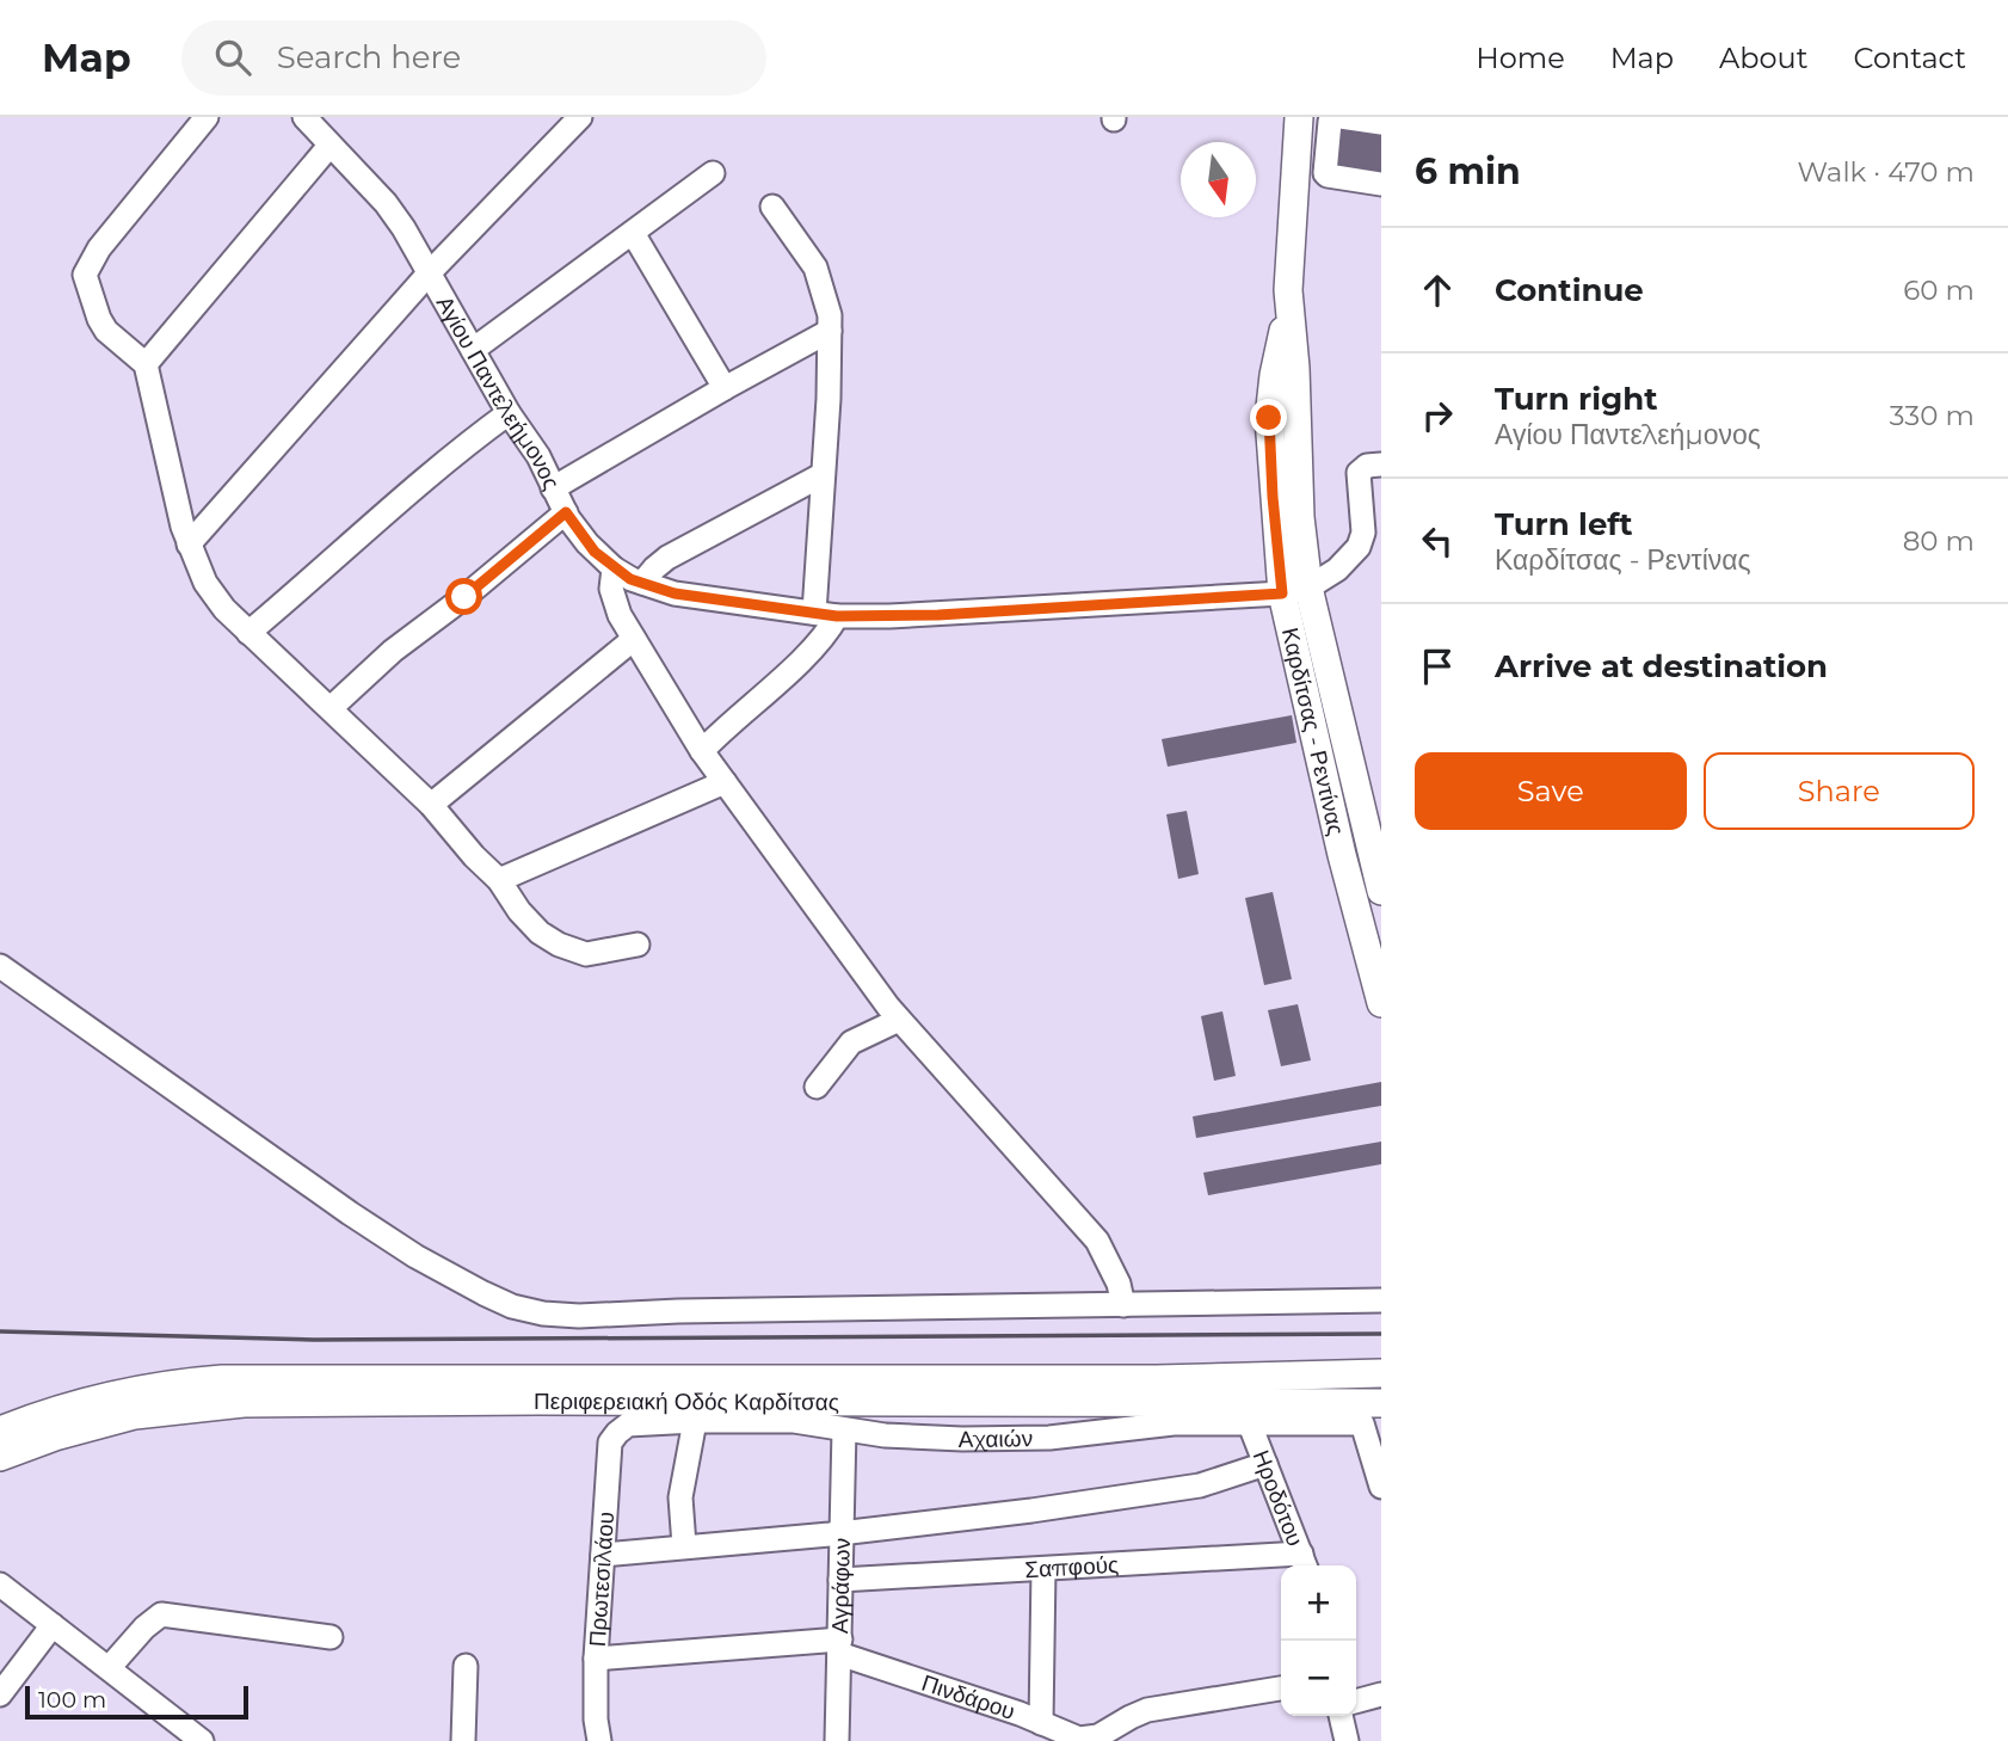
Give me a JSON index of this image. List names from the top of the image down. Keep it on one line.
{"streets":{"main road":["Καρδίτσας - Ρεντίνας","Περιφερειακή Οδός Καρδίτσας"],"street":["Αγίου Παντελεήμονος","Αχαιών","Ηροδότου","Σαπφούς","Πρωτεσιλάου","Αγράφων","Πινδάρου"]},"crossings":[["Αγίου Παντελεήμονος","Καρδίτσας - Ρεντίνας"],["Περιφερειακή Οδός Καρδίτσας","Αχαιών"],["Αχαιών","Ηροδότου"],["Αχαιών","Πρωτεσιλάου"],["Αχαιών","Αγράφων"],["Ηροδότου","Σαπφούς"],["Σαπφούς","Αγράφων"],["Αγράφων","Πινδάρου"]],"scale_bar":"100 m","north":"bottom","page":{"header":"Map","search":"Search here","nav":["Home","Map","About","Contact"],"heading":["6 min","Walk · 470 m"],"list":[["Continue","60 m"],["Turn right","Αγίου Παντελεήμονος","330 m"],["Turn left","Καρδίτσας - Ρεντίνας","80 m"],"Arrive at destination"],"buttons":["Save","Share"],"map_buttons":["+","−"],"scale":"100 m"}}
